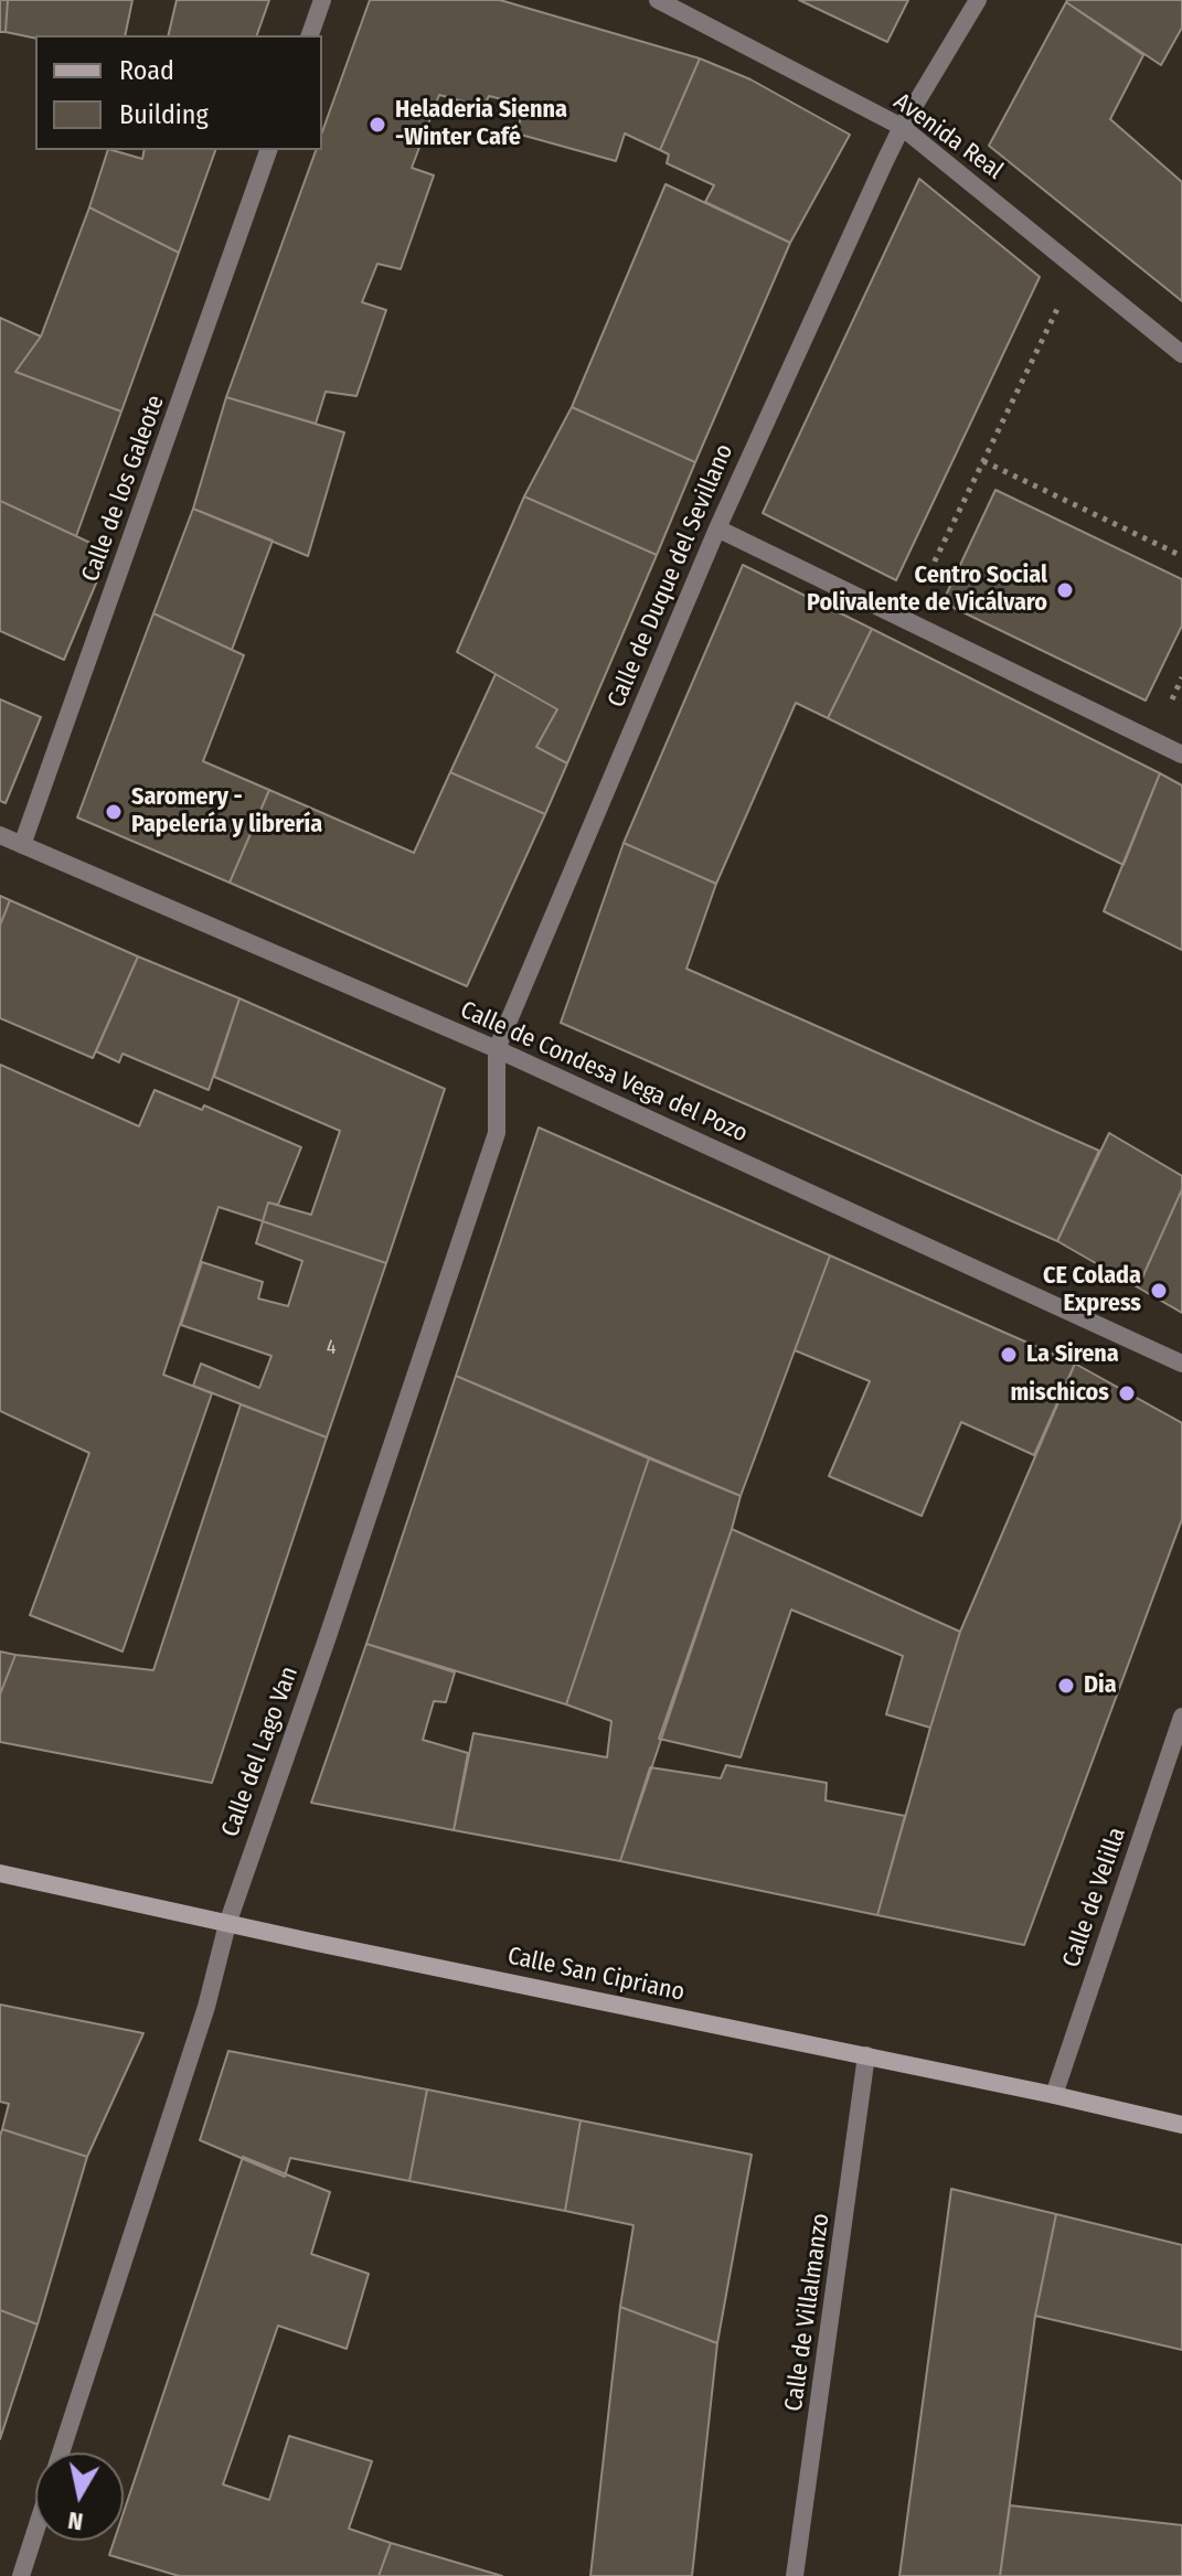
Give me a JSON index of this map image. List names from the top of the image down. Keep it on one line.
{"streets":{"street":["Avenida Real","Calle de los Galeote","Calle de Duque del Sevillano","Calle de Condesa Vega del Pozo","Calle del Lago Van","Calle de Velilla","Calle San Cipriano","Calle de Villalmanzo"]},"crossings":[["Avenida Real","Calle de Duque del Sevillano"],["Calle de los Galeote","Calle de Condesa Vega del Pozo"],["Calle de Duque del Sevillano","Calle de Condesa Vega del Pozo"],["Calle de Duque del Sevillano","Calle del Lago Van"],["Calle de Condesa Vega del Pozo","Calle del Lago Van"],["Calle del Lago Van","Calle San Cipriano"],["Calle de Velilla","Calle San Cipriano"],["Calle San Cipriano","Calle de Villalmanzo"]],"places":["Heladeria Sienna -Winter Café","Centro Social Polivalente de Vicálvaro","Saromery - Papelería y librería","CE Colada Express","La Sirena","mischicos","Dia"],"house_numbers":["4"],"legend":["Road","Building"],"north":"bottom"}
